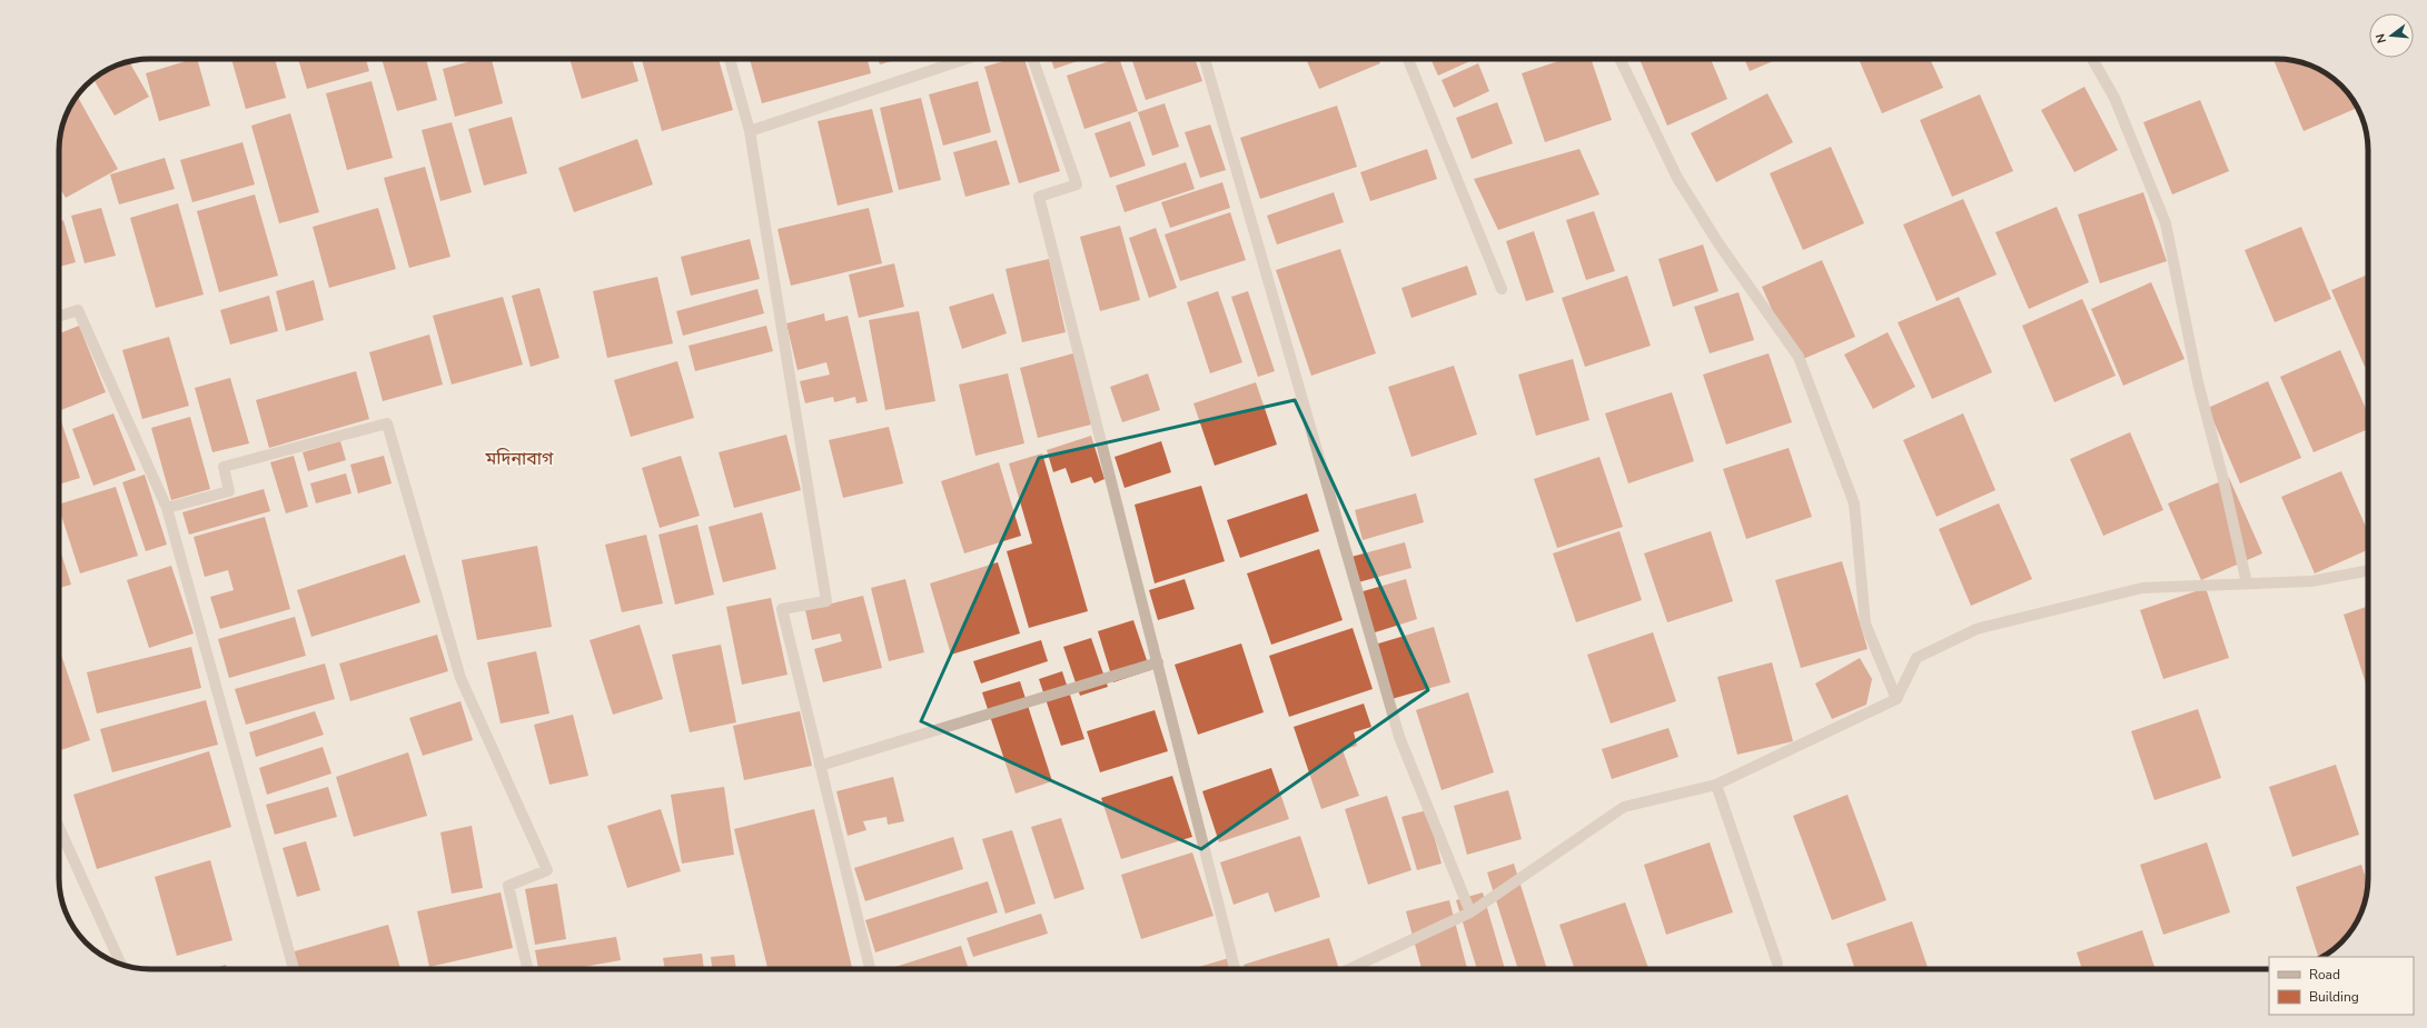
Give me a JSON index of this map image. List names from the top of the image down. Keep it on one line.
{"districts":["মদিনাবাগ"],"legend":["Road","Building"],"north":"left"}
